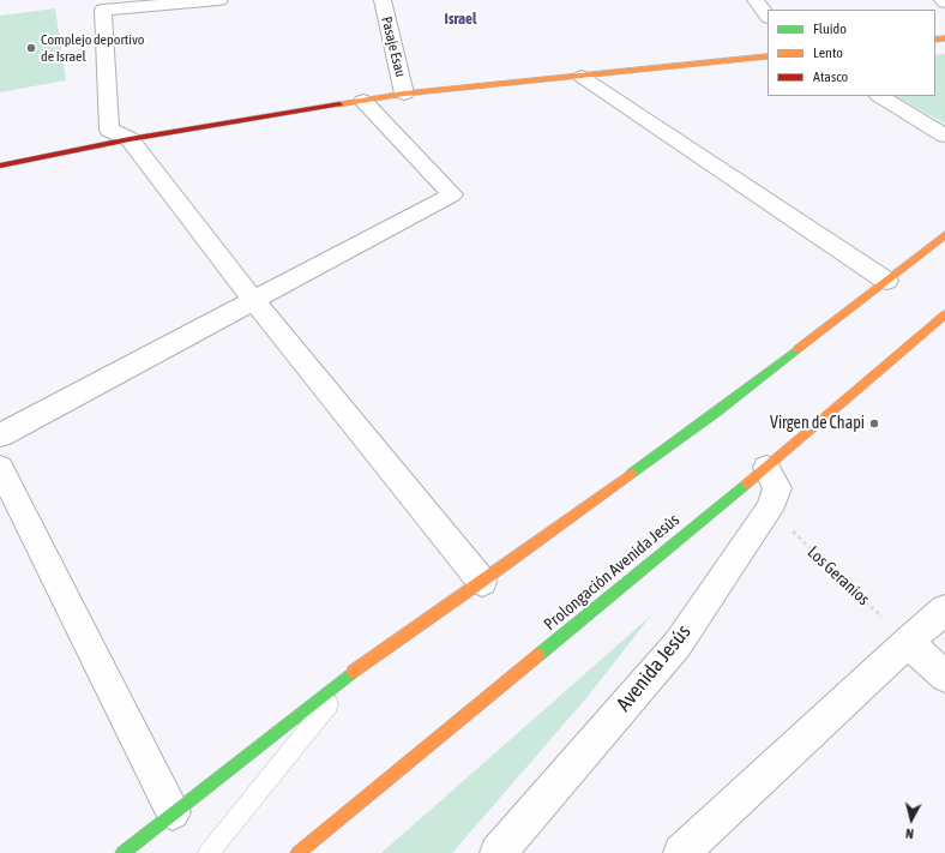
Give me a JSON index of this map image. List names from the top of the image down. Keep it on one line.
{"streets":{"street":["Pasaje Esau","Prolongación Avenida Jesús","Avenida Jesús"],"path":["Los Geranios"]},"crossings":[["Prolongación Avenida Jesús","Avenida Jesús"],["Los Geranios","Avenida Jesús"]],"districts":["Israel"],"places":["Complejo deportivo de Israel","Virgen de Chapi"],"legend":["Fluido","Lento","Atasco"],"north":"bottom"}
